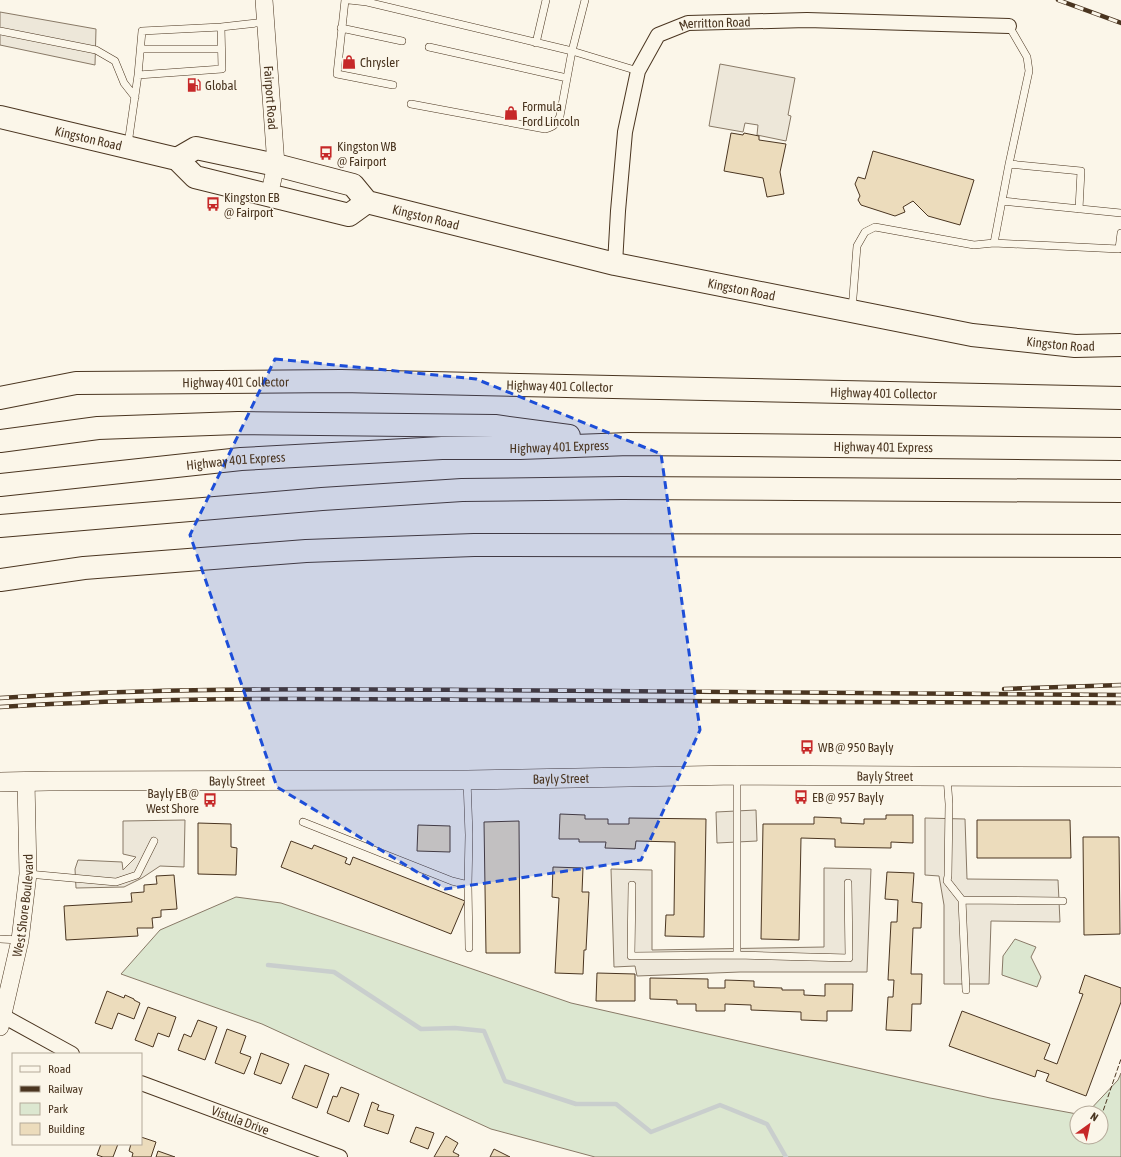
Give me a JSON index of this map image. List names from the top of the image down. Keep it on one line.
{"streets":{"main road":["Kingston Road","Highway 401 Collector","Highway 401 Express","Bayly Street"],"street":["Merritton Road","Fairport Road","West Shore Boulevard","Vistula Drive"]},"crossings":[["Merritton Road","Kingston Road"],["Bayly Street","West Shore Boulevard"]],"places":{"shop":["Chrysler","Formula Ford Lincoln"],"fuel station":["Global"],"bus stop":["Kingston WB @ Fairport","Kingston EB @ Fairport","WB @ 950 Bayly","EB @ 957 Bayly","Bayly EB @ West Shore"]},"legend":["Road","Railway","Park","Building"],"north":"top right"}
